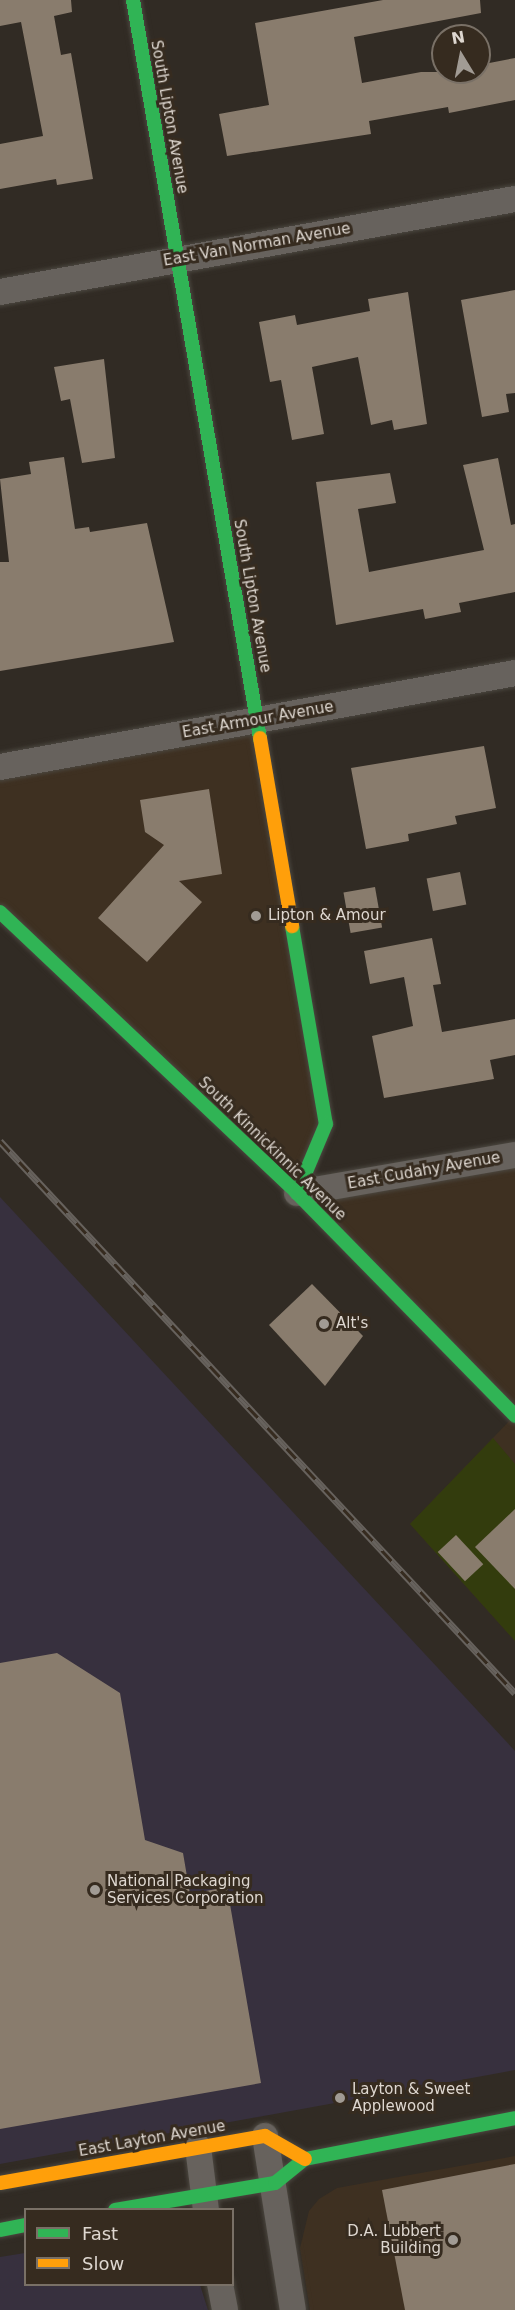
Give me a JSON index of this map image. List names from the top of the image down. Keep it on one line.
{"streets":{"street":["South Lipton Avenue","East Van Norman Avenue","East Armour Avenue","South Kinnickinnic Avenue","East Cudahy Avenue","East Layton Avenue"]},"crossings":[["South Lipton Avenue","East Van Norman Avenue"],["South Lipton Avenue","East Armour Avenue"],["South Lipton Avenue","South Kinnickinnic Avenue"],["South Lipton Avenue","East Cudahy Avenue"],["South Kinnickinnic Avenue","East Cudahy Avenue"]],"places":["Lipton & Amour","Alt's","National Packaging Services Corporation","Layton & Sweet Applewood","D.A. Lubbert Building"],"legend":["Fast","Slow"],"north":"top"}
